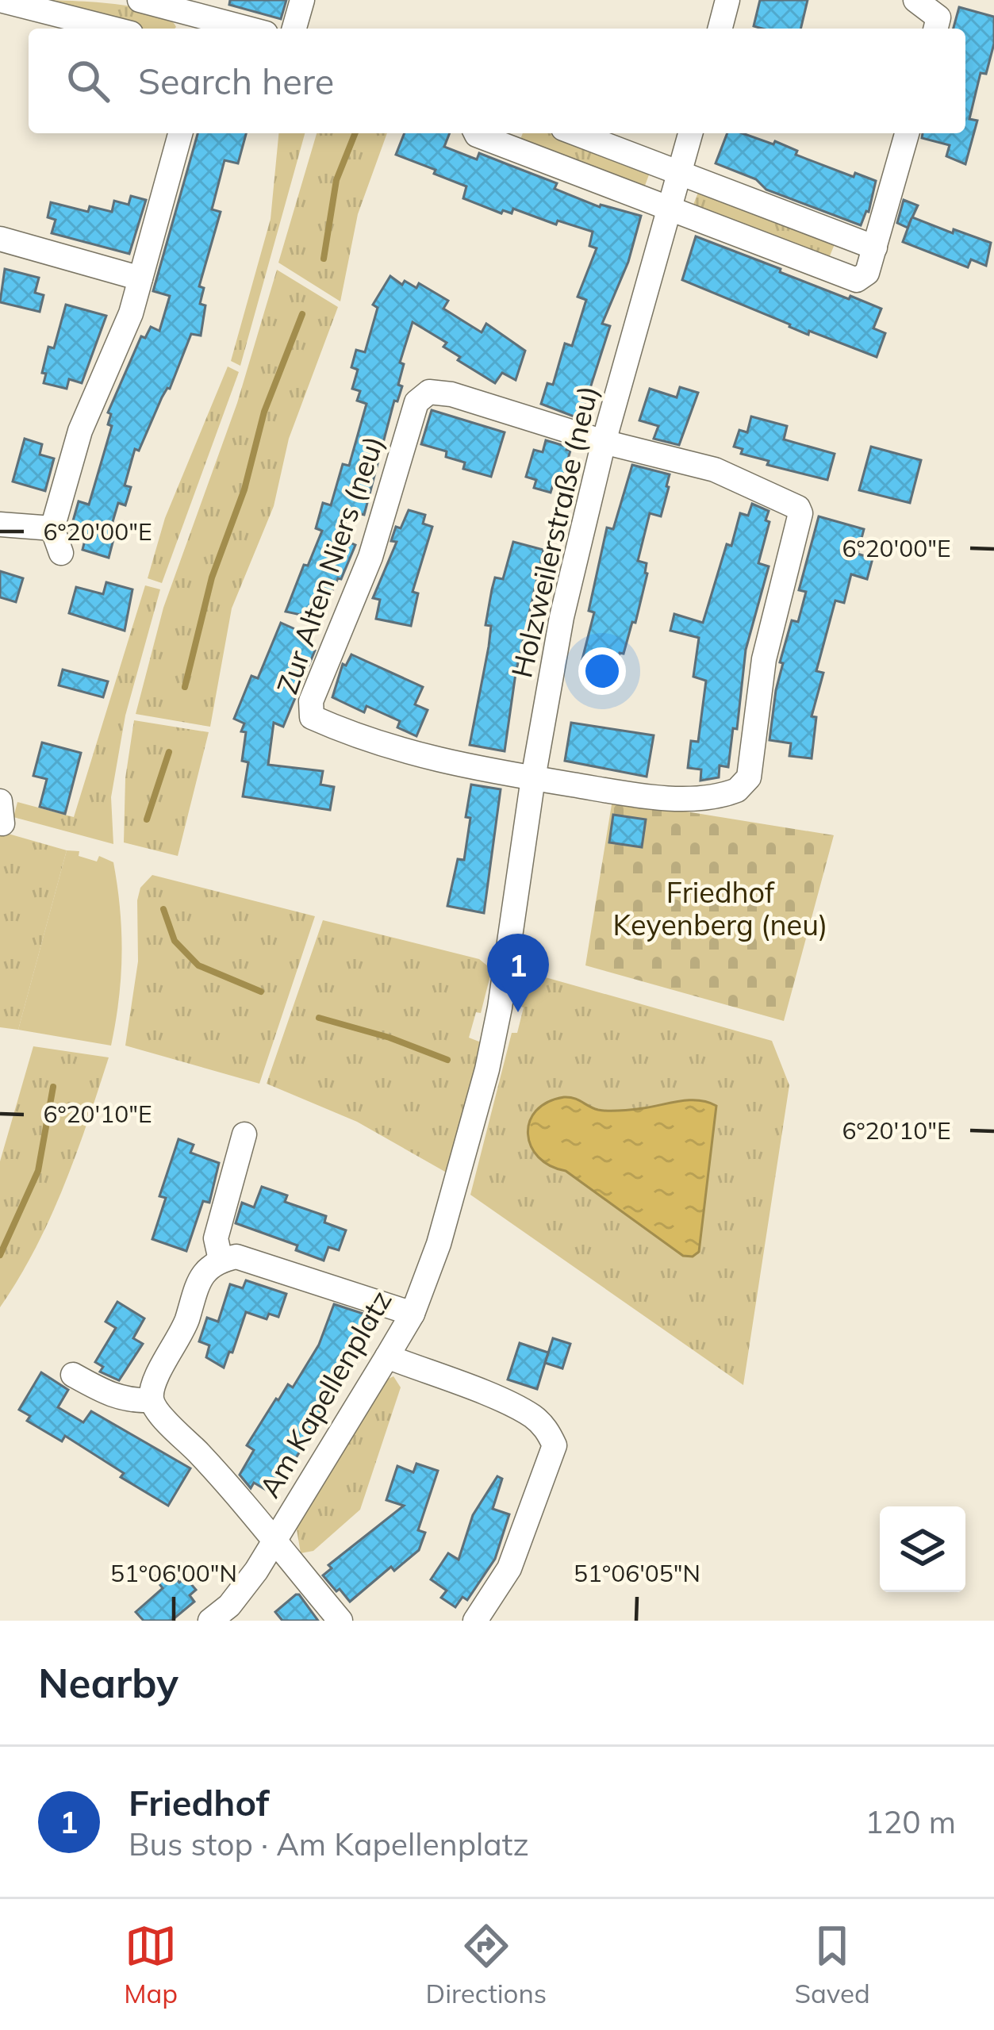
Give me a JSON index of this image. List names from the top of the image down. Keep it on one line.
{"streets":{"street":["Holzweilerstraße (neu)","Zur Alten Niers (neu)","Am Kapellenplatz"]},"crossings":[["Holzweilerstraße (neu)","Zur Alten Niers (neu)"],["Holzweilerstraße (neu)","Am Kapellenplatz"]],"parks":["Friedhof Keyenberg (neu)"],"page":{"search":"Search here","pins":"1","heading":"Nearby","list":[{"mark":"1","name":"Friedhof","note":"Bus stop · Am Kapellenplatz","value":"120 m"}],"nav":["Map","Directions","Saved"]},"coordinates":["6°20'00\"E","6°20'10\"E","51°06'00\"N","51°06'05\"N"]}
